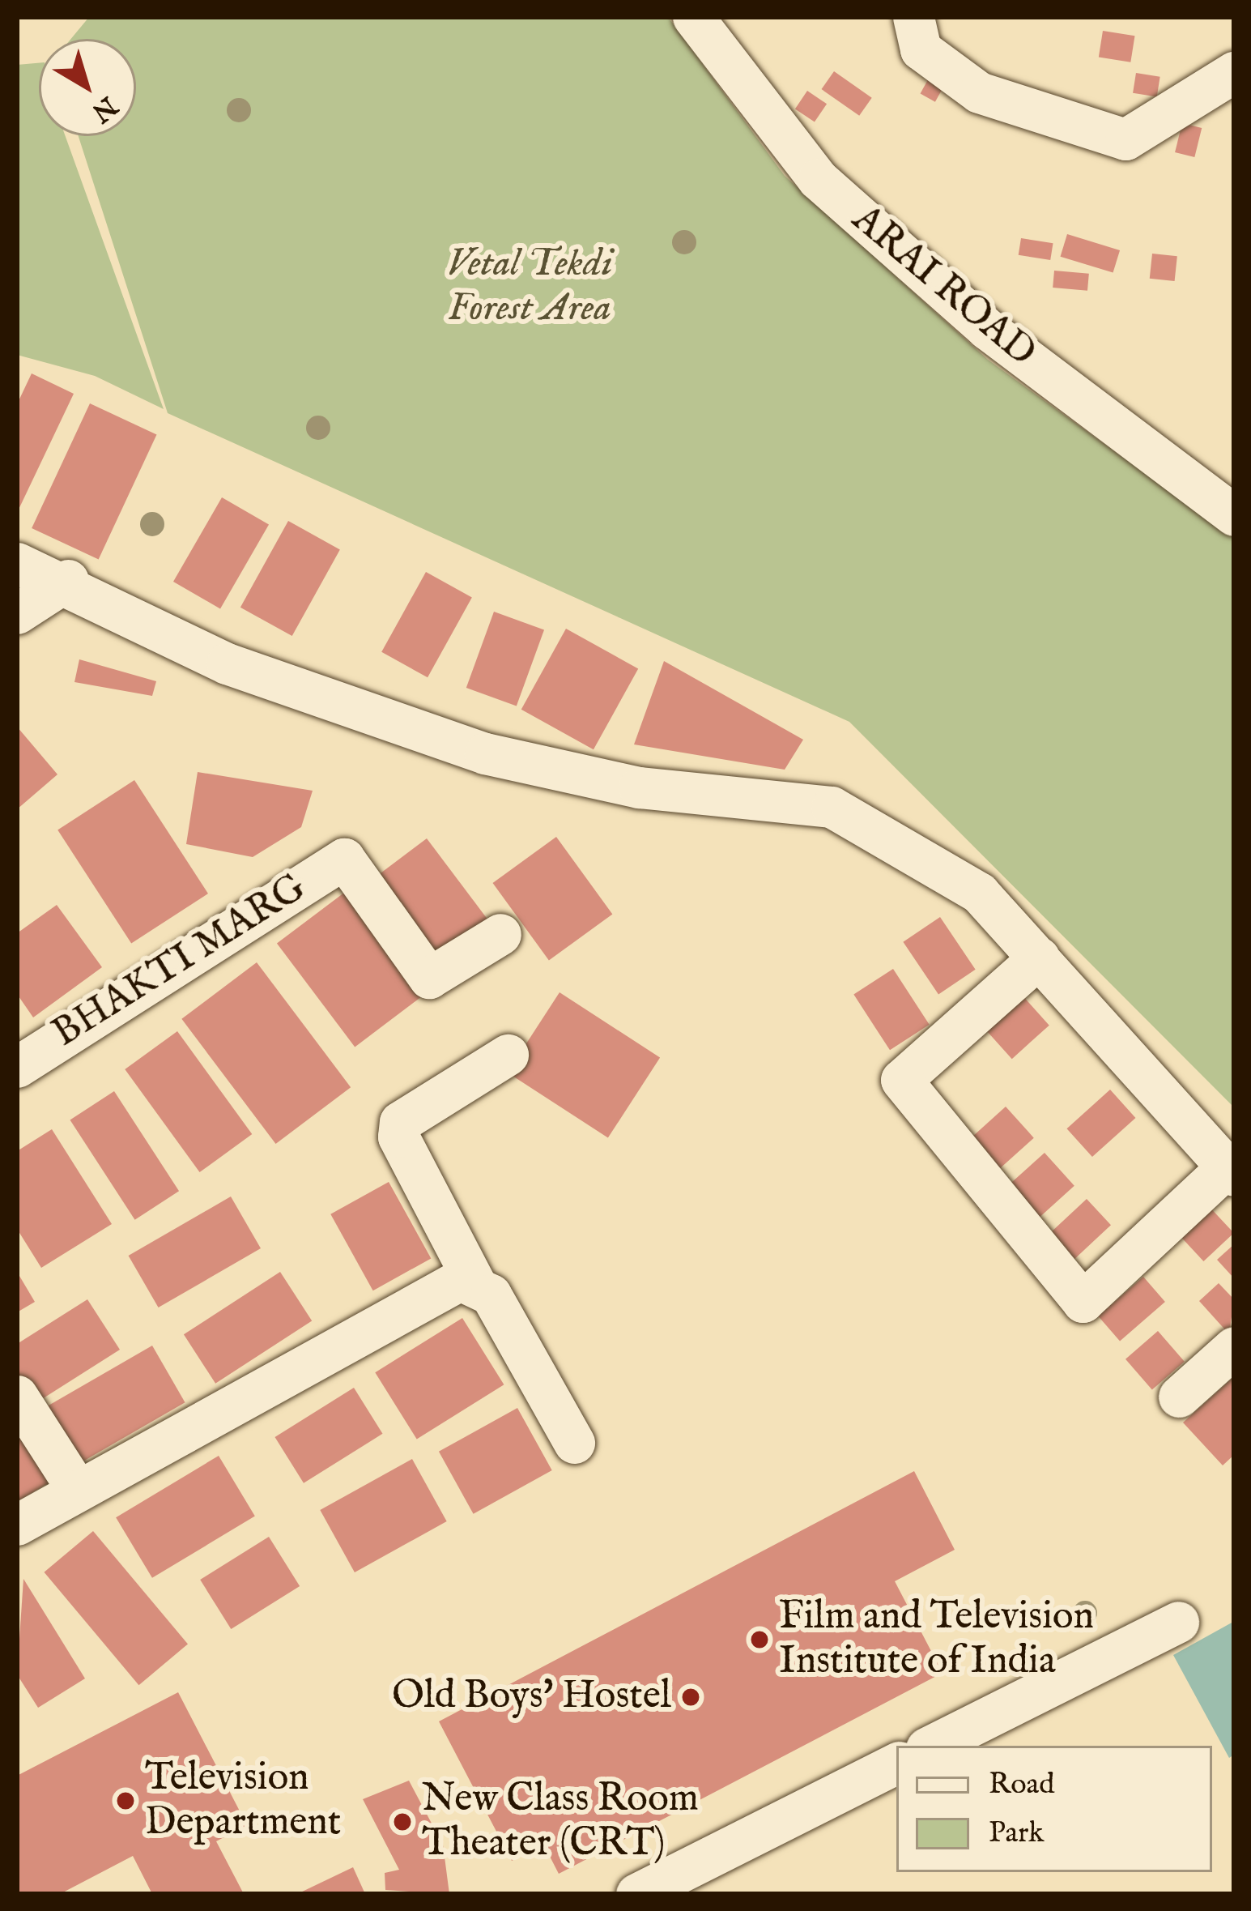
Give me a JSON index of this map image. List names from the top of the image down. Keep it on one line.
{"streets":{"street":["ARAI ROAD","BHAKTI MARG"]},"parks":["Vetal Tekdi Forest Area"],"places":["Film and Television Institute of India","Old Boys' Hostel","Television Department","New Class Room Theater (CRT)"],"legend":["Road","Park"],"north":"bottom right"}
